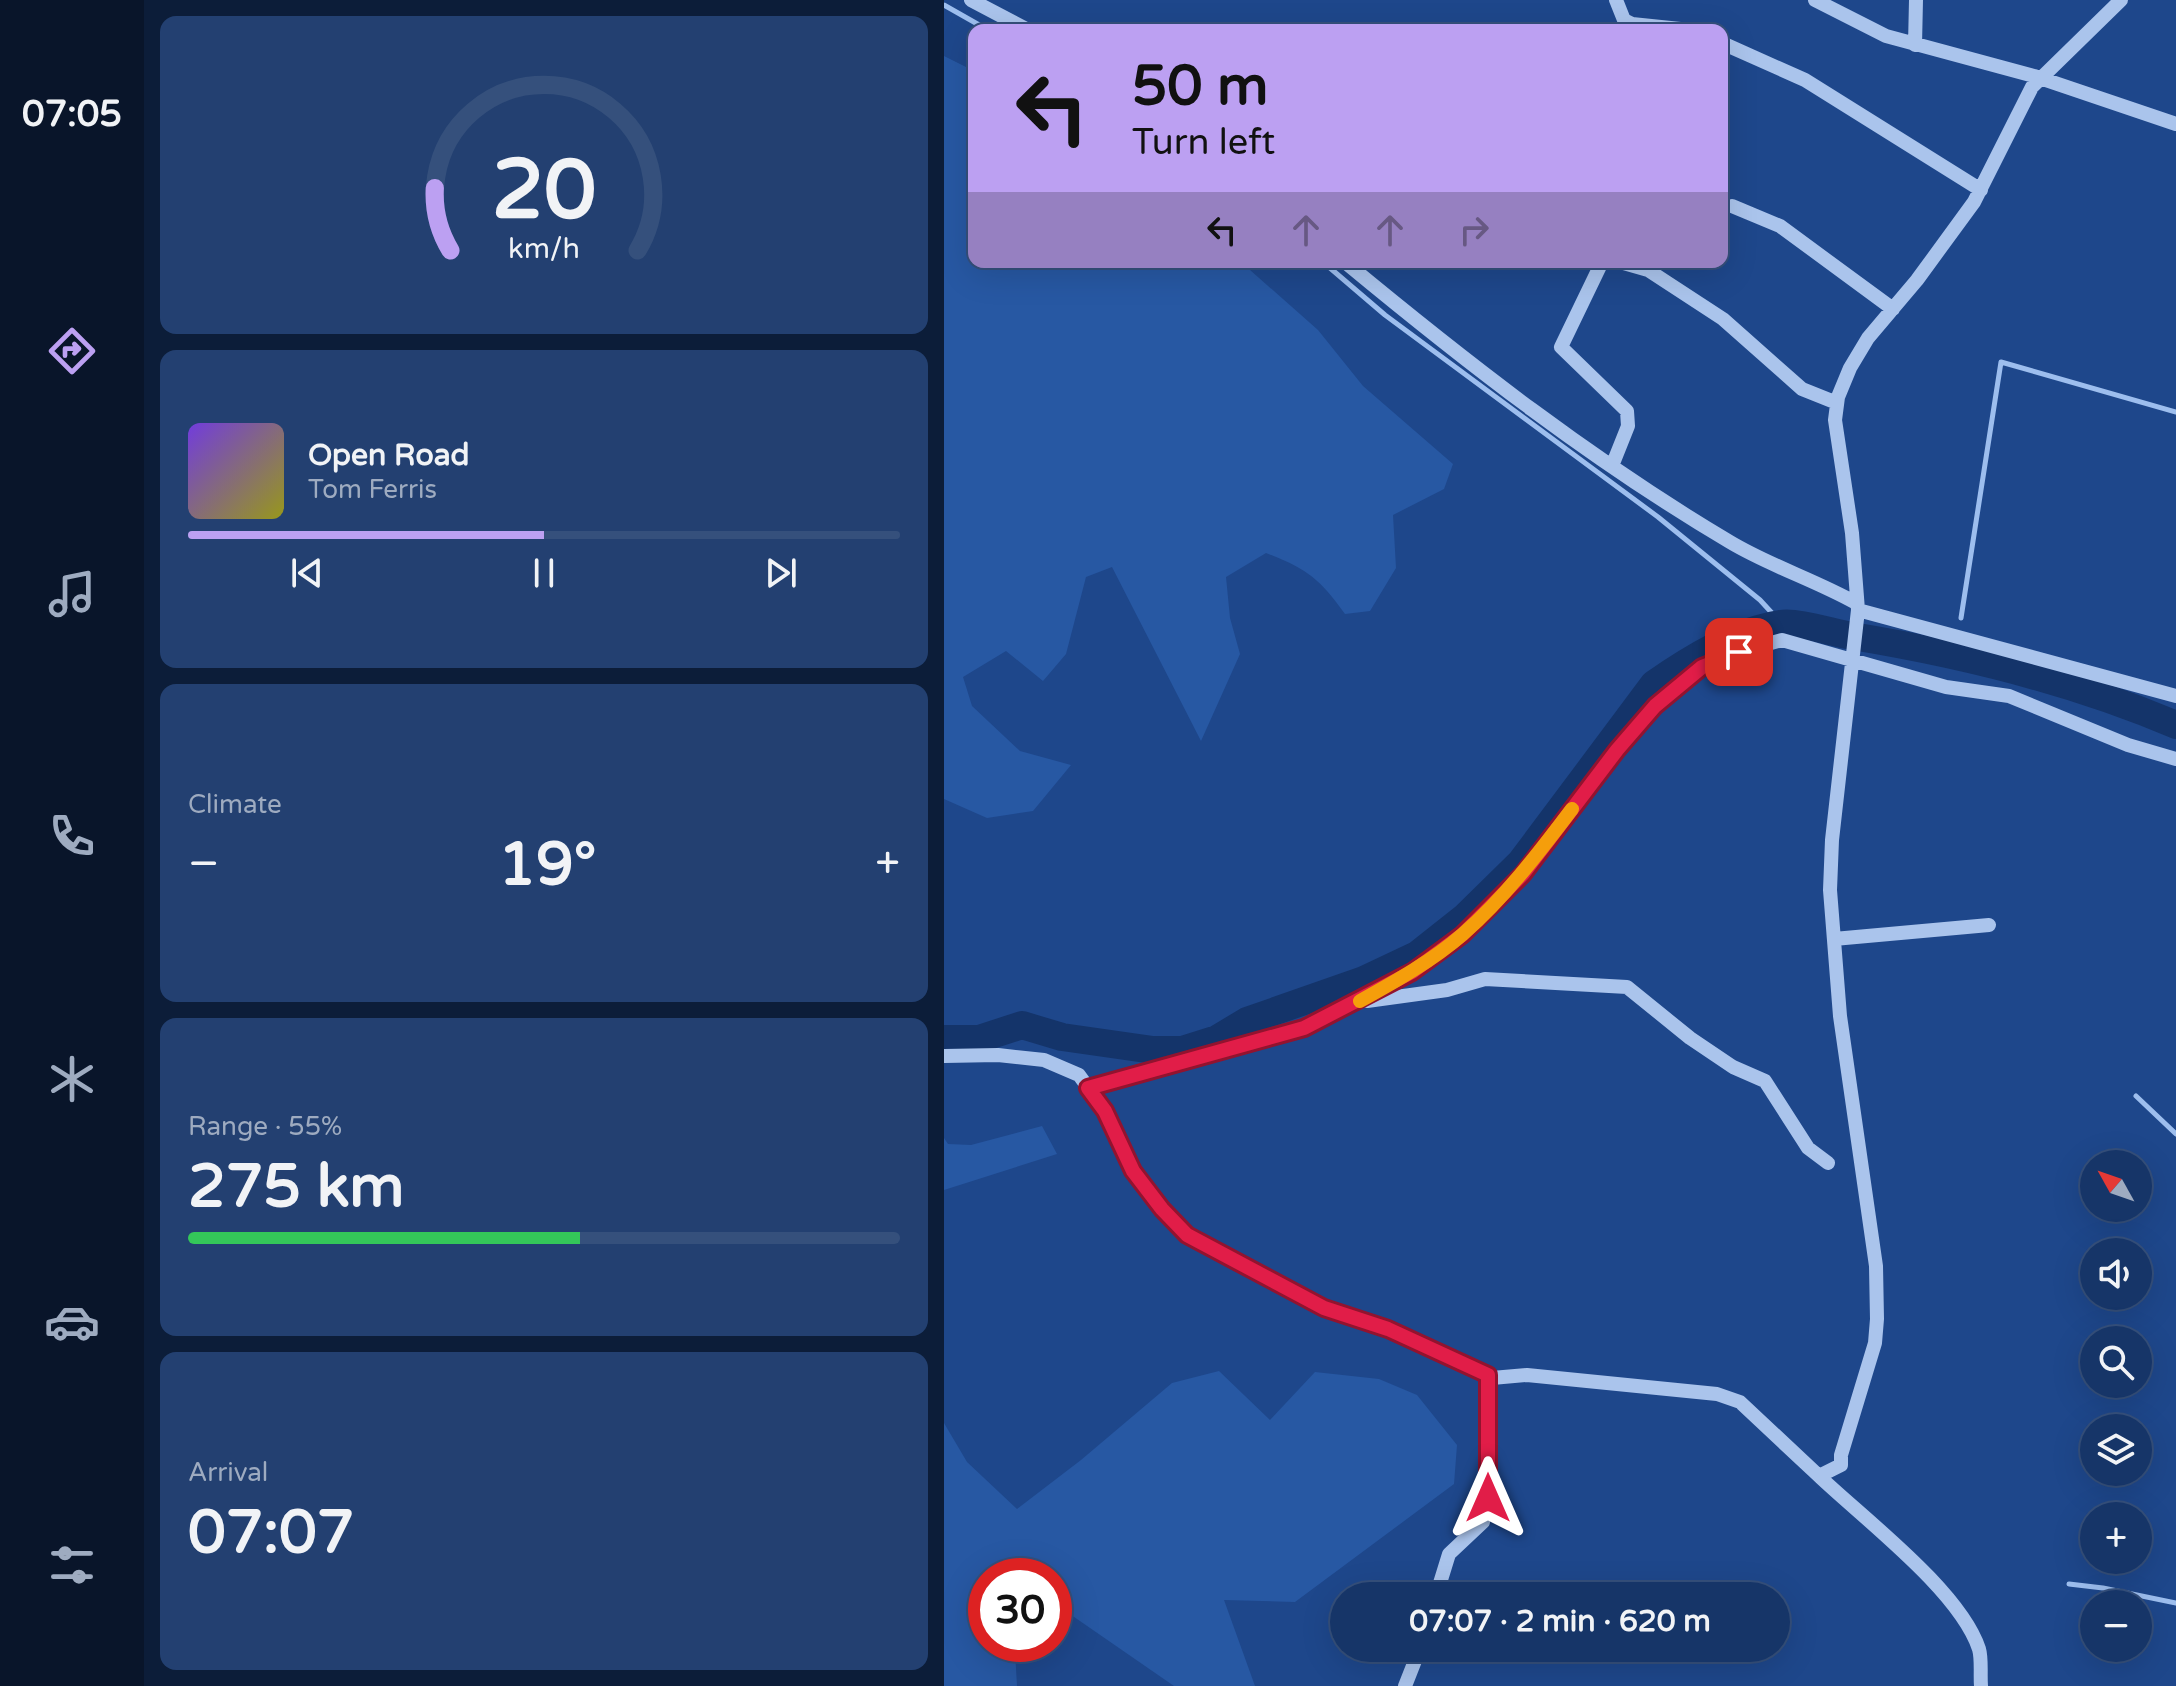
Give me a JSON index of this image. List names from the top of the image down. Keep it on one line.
{"north":"top left","page":{"tabs":"07:05","turn":["50 m","Turn left"],"song":["Open Road","Tom Ferris"],"tile":["Climate",["Range · 55%","275 km"],["Arrival","07:07"]],"heat":["−","19°","+"],"map_buttons":["+","−"],"limit":"30","trip":"07:07 · 2 min · 620 m","gauge":["20","km/h"]}}
